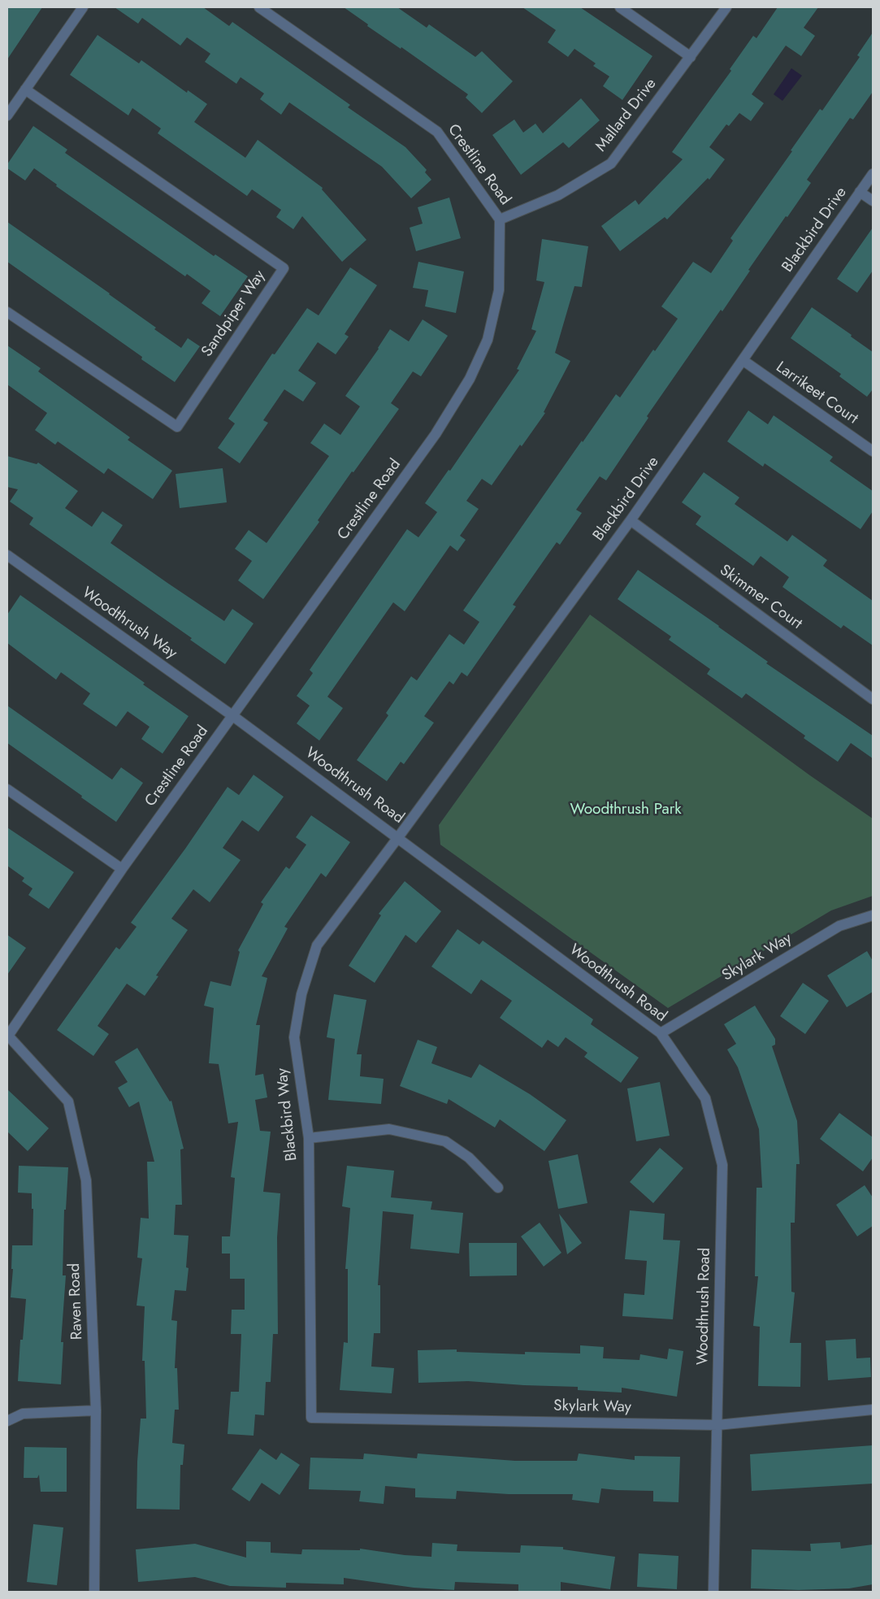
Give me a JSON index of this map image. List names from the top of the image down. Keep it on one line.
{"streets":{"street":["Mallard Drive","Crestline Road","Blackbird Drive","Sandpiper Way","Larrikeet Court","Skimmer Court","Woodthrush Way","Woodthrush Road","Skylark Way","Blackbird Way","Raven Road"]},"crossings":[["Mallard Drive","Crestline Road"],["Crestline Road","Woodthrush Way"],["Crestline Road","Woodthrush Road"],["Crestline Road","Raven Road"],["Blackbird Drive","Larrikeet Court"],["Blackbird Drive","Skimmer Court"],["Blackbird Drive","Woodthrush Road"],["Blackbird Drive","Blackbird Way"],["Woodthrush Way","Woodthrush Road"],["Woodthrush Road","Skylark Way"],["Woodthrush Road","Blackbird Way"],["Skylark Way","Blackbird Way"]],"parks":["Woodthrush Park"]}
